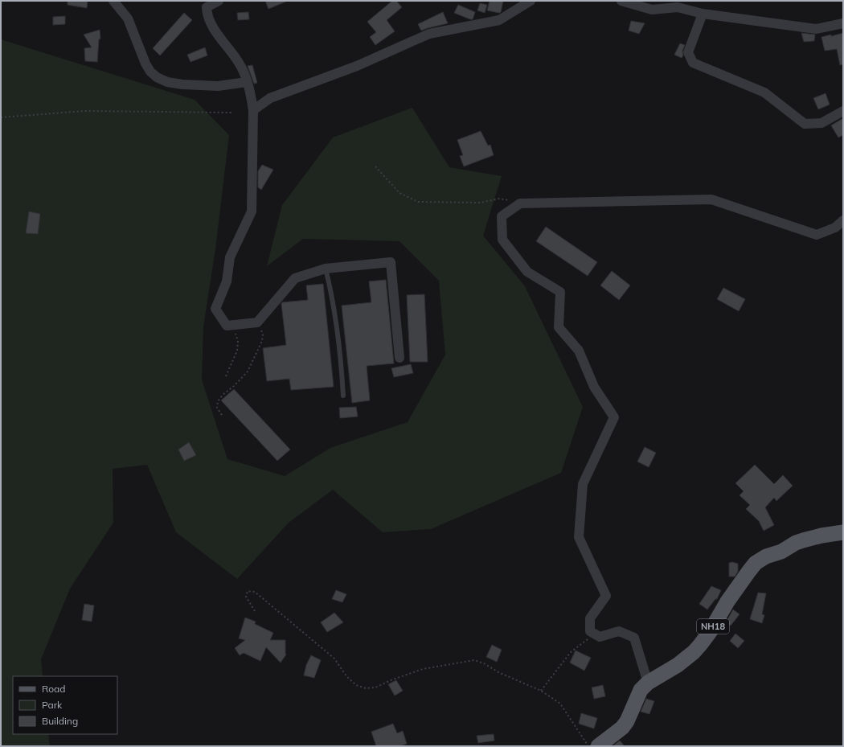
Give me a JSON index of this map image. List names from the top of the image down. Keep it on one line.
{"streets":{"main road":["NH18"]},"legend":["Road","Park","Building"]}
